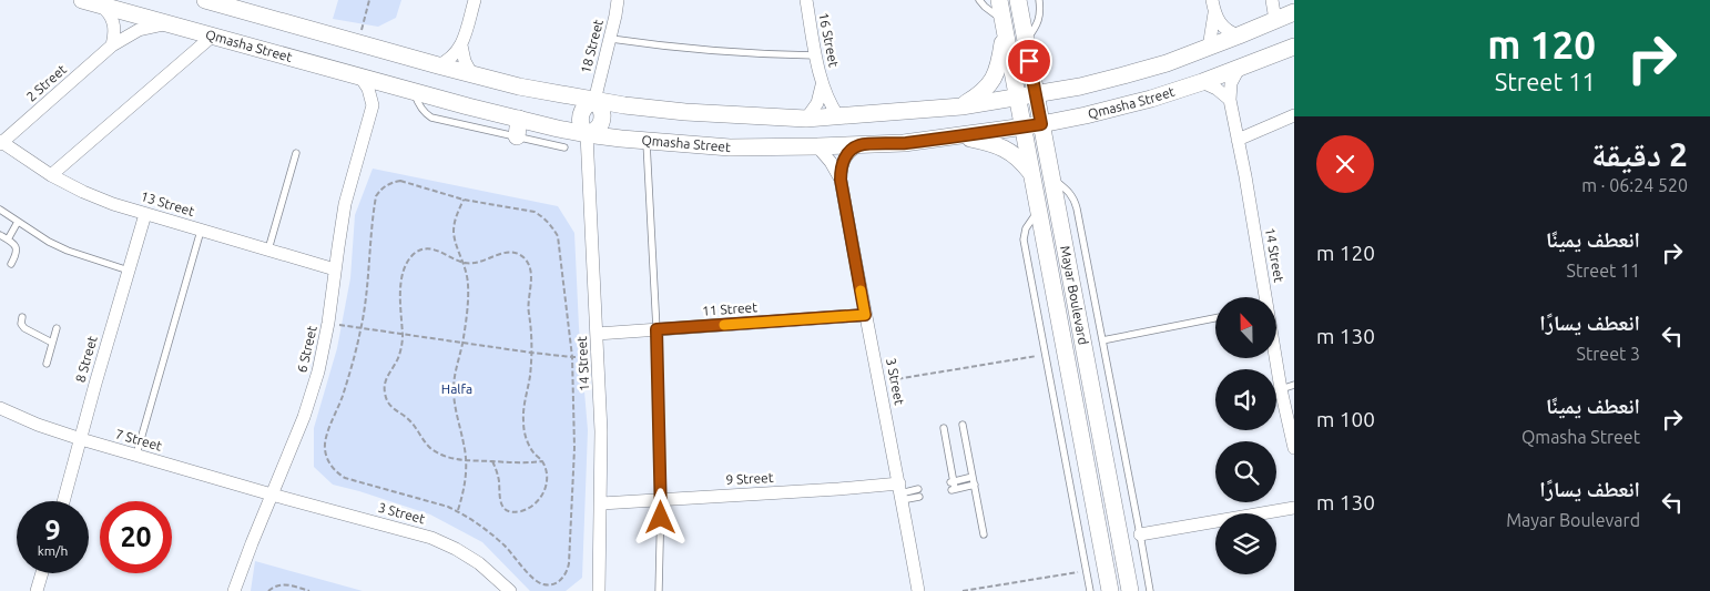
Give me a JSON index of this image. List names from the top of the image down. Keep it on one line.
{"streets":{"street":["16 Street","Qmasha Street","18 Street","2 Street","13 Street","14 Street","Mayar Boulevard","11 Street","6 Street","8 Street","3 Street","7 Street","9 Street"]},"crossings":[["16 Street","Qmasha Street"],["Qmasha Street","18 Street"],["Qmasha Street","2 Street"],["Qmasha Street","14 Street"],["Qmasha Street","Mayar Boulevard"],["Qmasha Street","3 Street"],["2 Street","13 Street"],["13 Street","6 Street"],["13 Street","8 Street"],["14 Street","11 Street"],["14 Street","9 Street"],["11 Street","3 Street"],["6 Street","3 Street"],["6 Street","7 Street"],["8 Street","7 Street"],["3 Street","7 Street"],["3 Street","9 Street"]],"parks":["Halfa"],"north":"top","page":{"turn":["120 m","11 Street"],"heading":["2 دقيقة","520 m · 06:24"],"list":[{"name":"انعطف يمينًا","note":"11 Street","value":"120 m"},{"name":"انعطف يسارًا","note":"3 Street","value":"130 m"},{"name":"انعطف يمينًا","note":"Qmasha Street","value":"100 m"},{"name":"انعطف يسارًا","note":"Mayar Boulevard","value":"130 m"}],"speed":"9 km/h","limit":"20"}}
